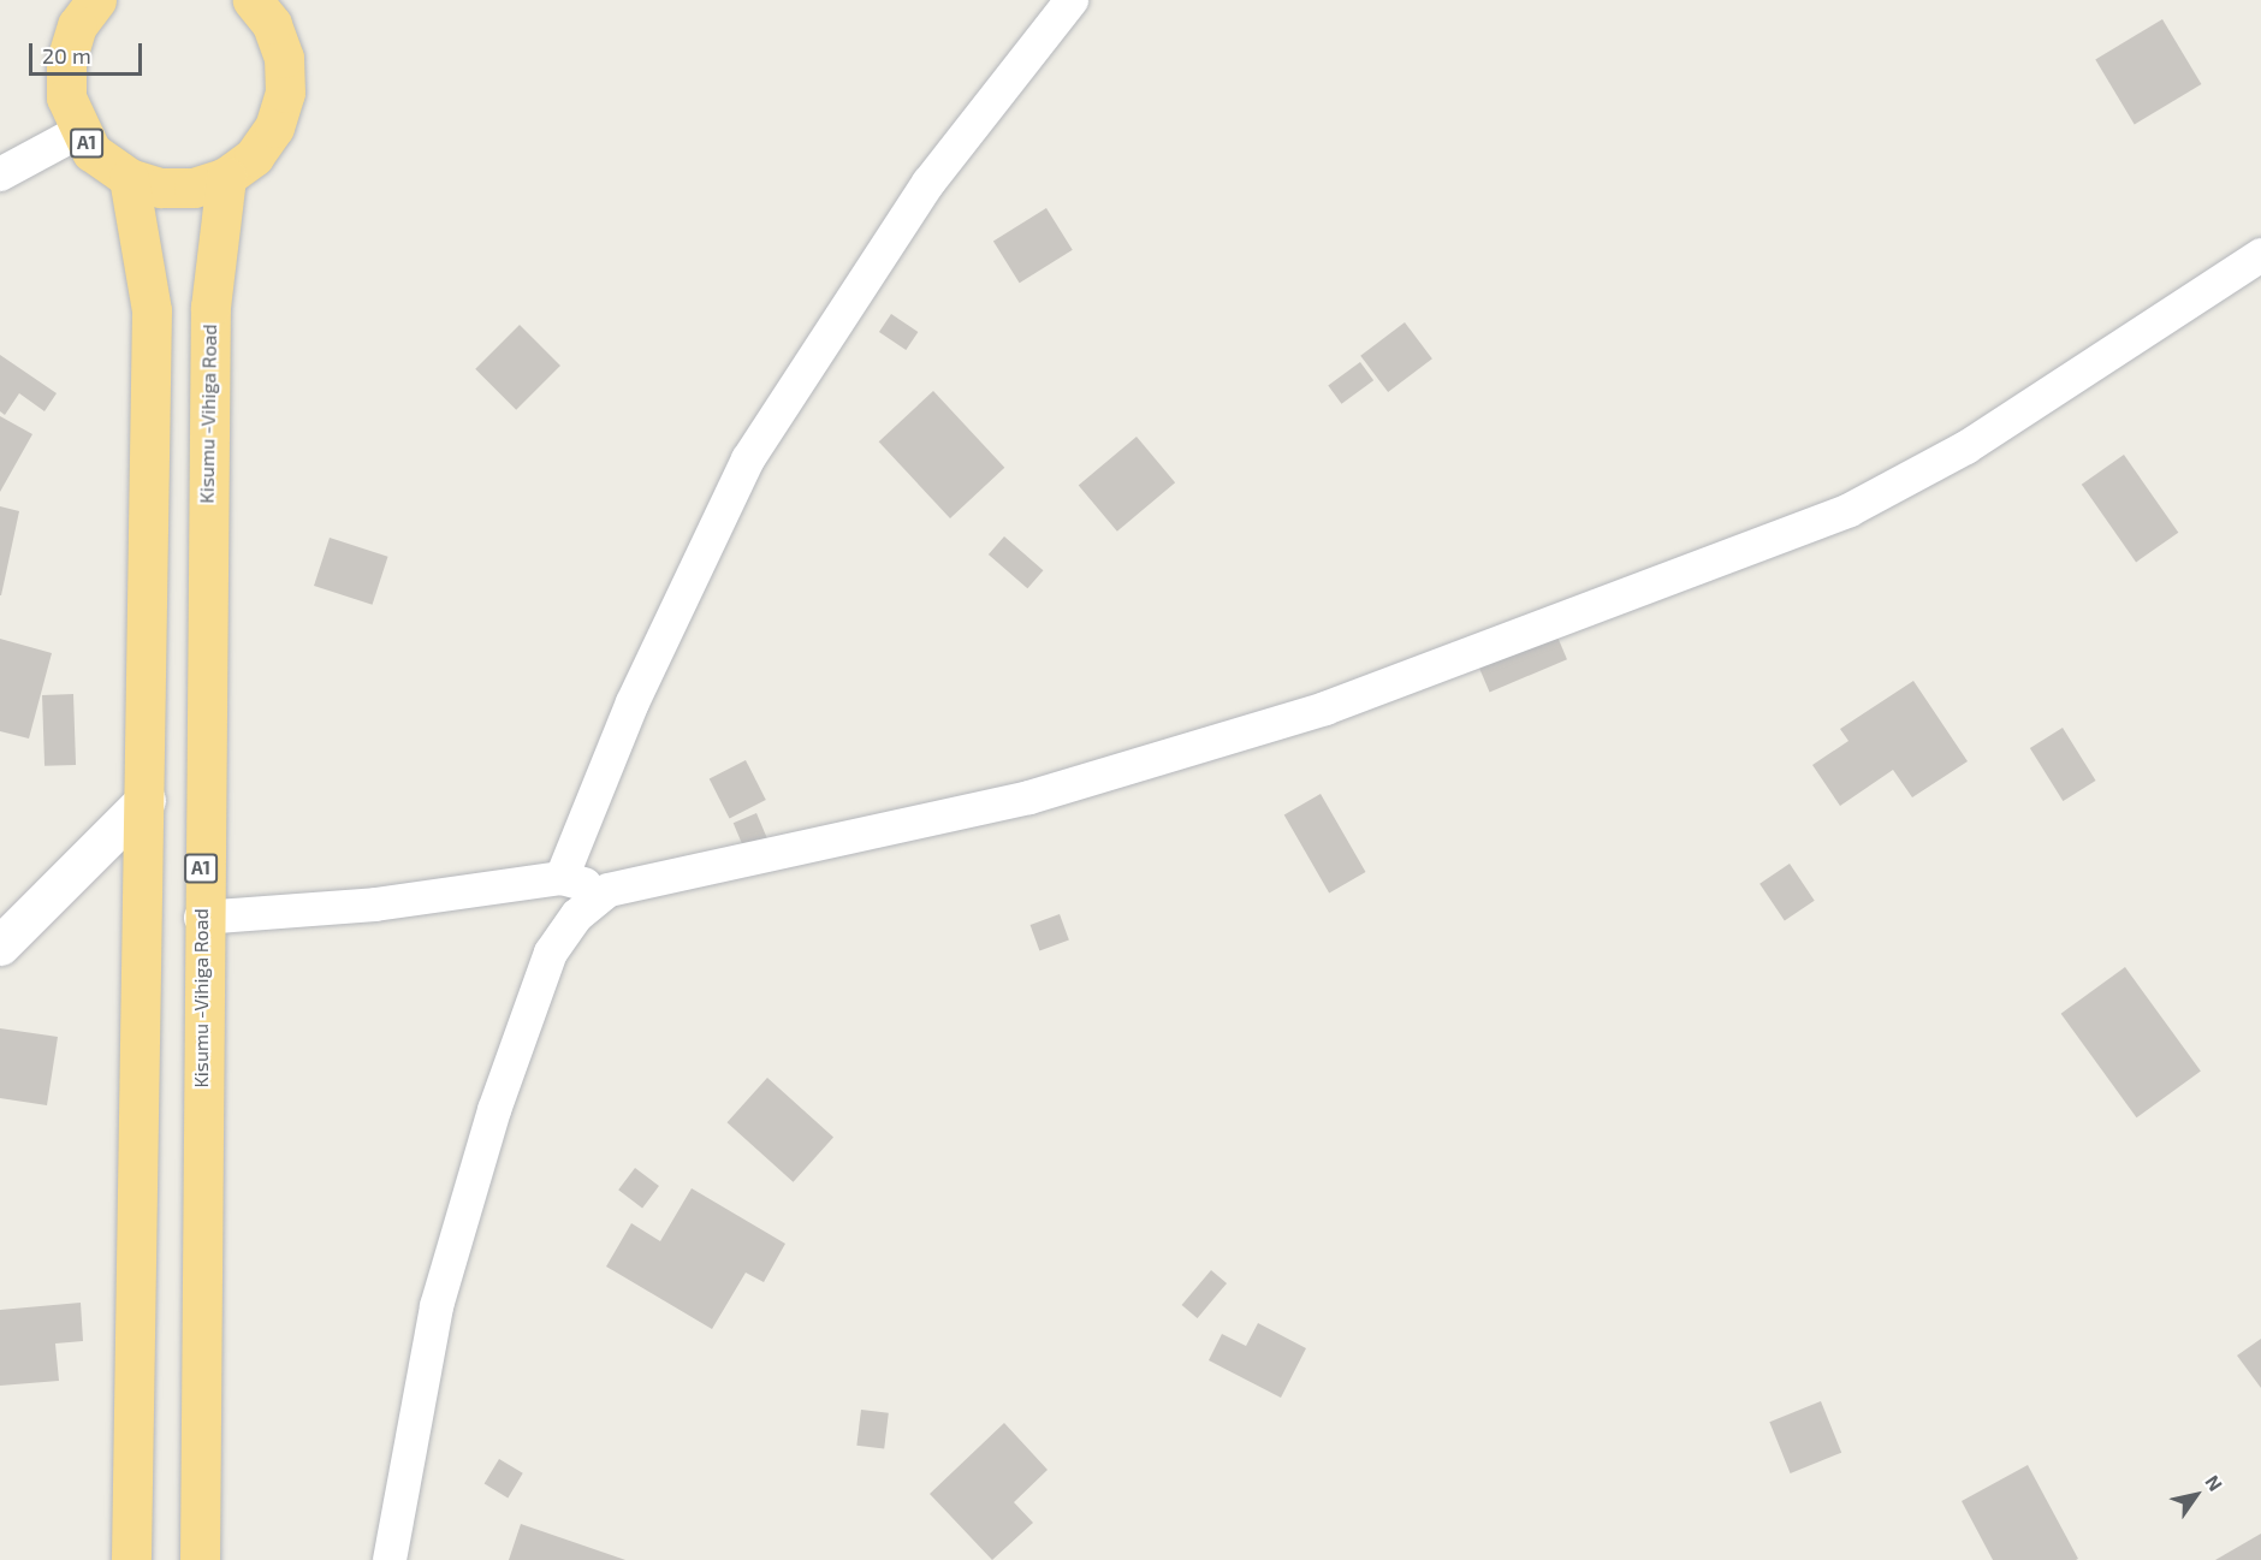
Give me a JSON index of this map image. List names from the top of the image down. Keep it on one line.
{"streets":{"highway":["A1","Kisumu -Vihiga Road"]},"scale_bar":"20 m","north":"top right"}
